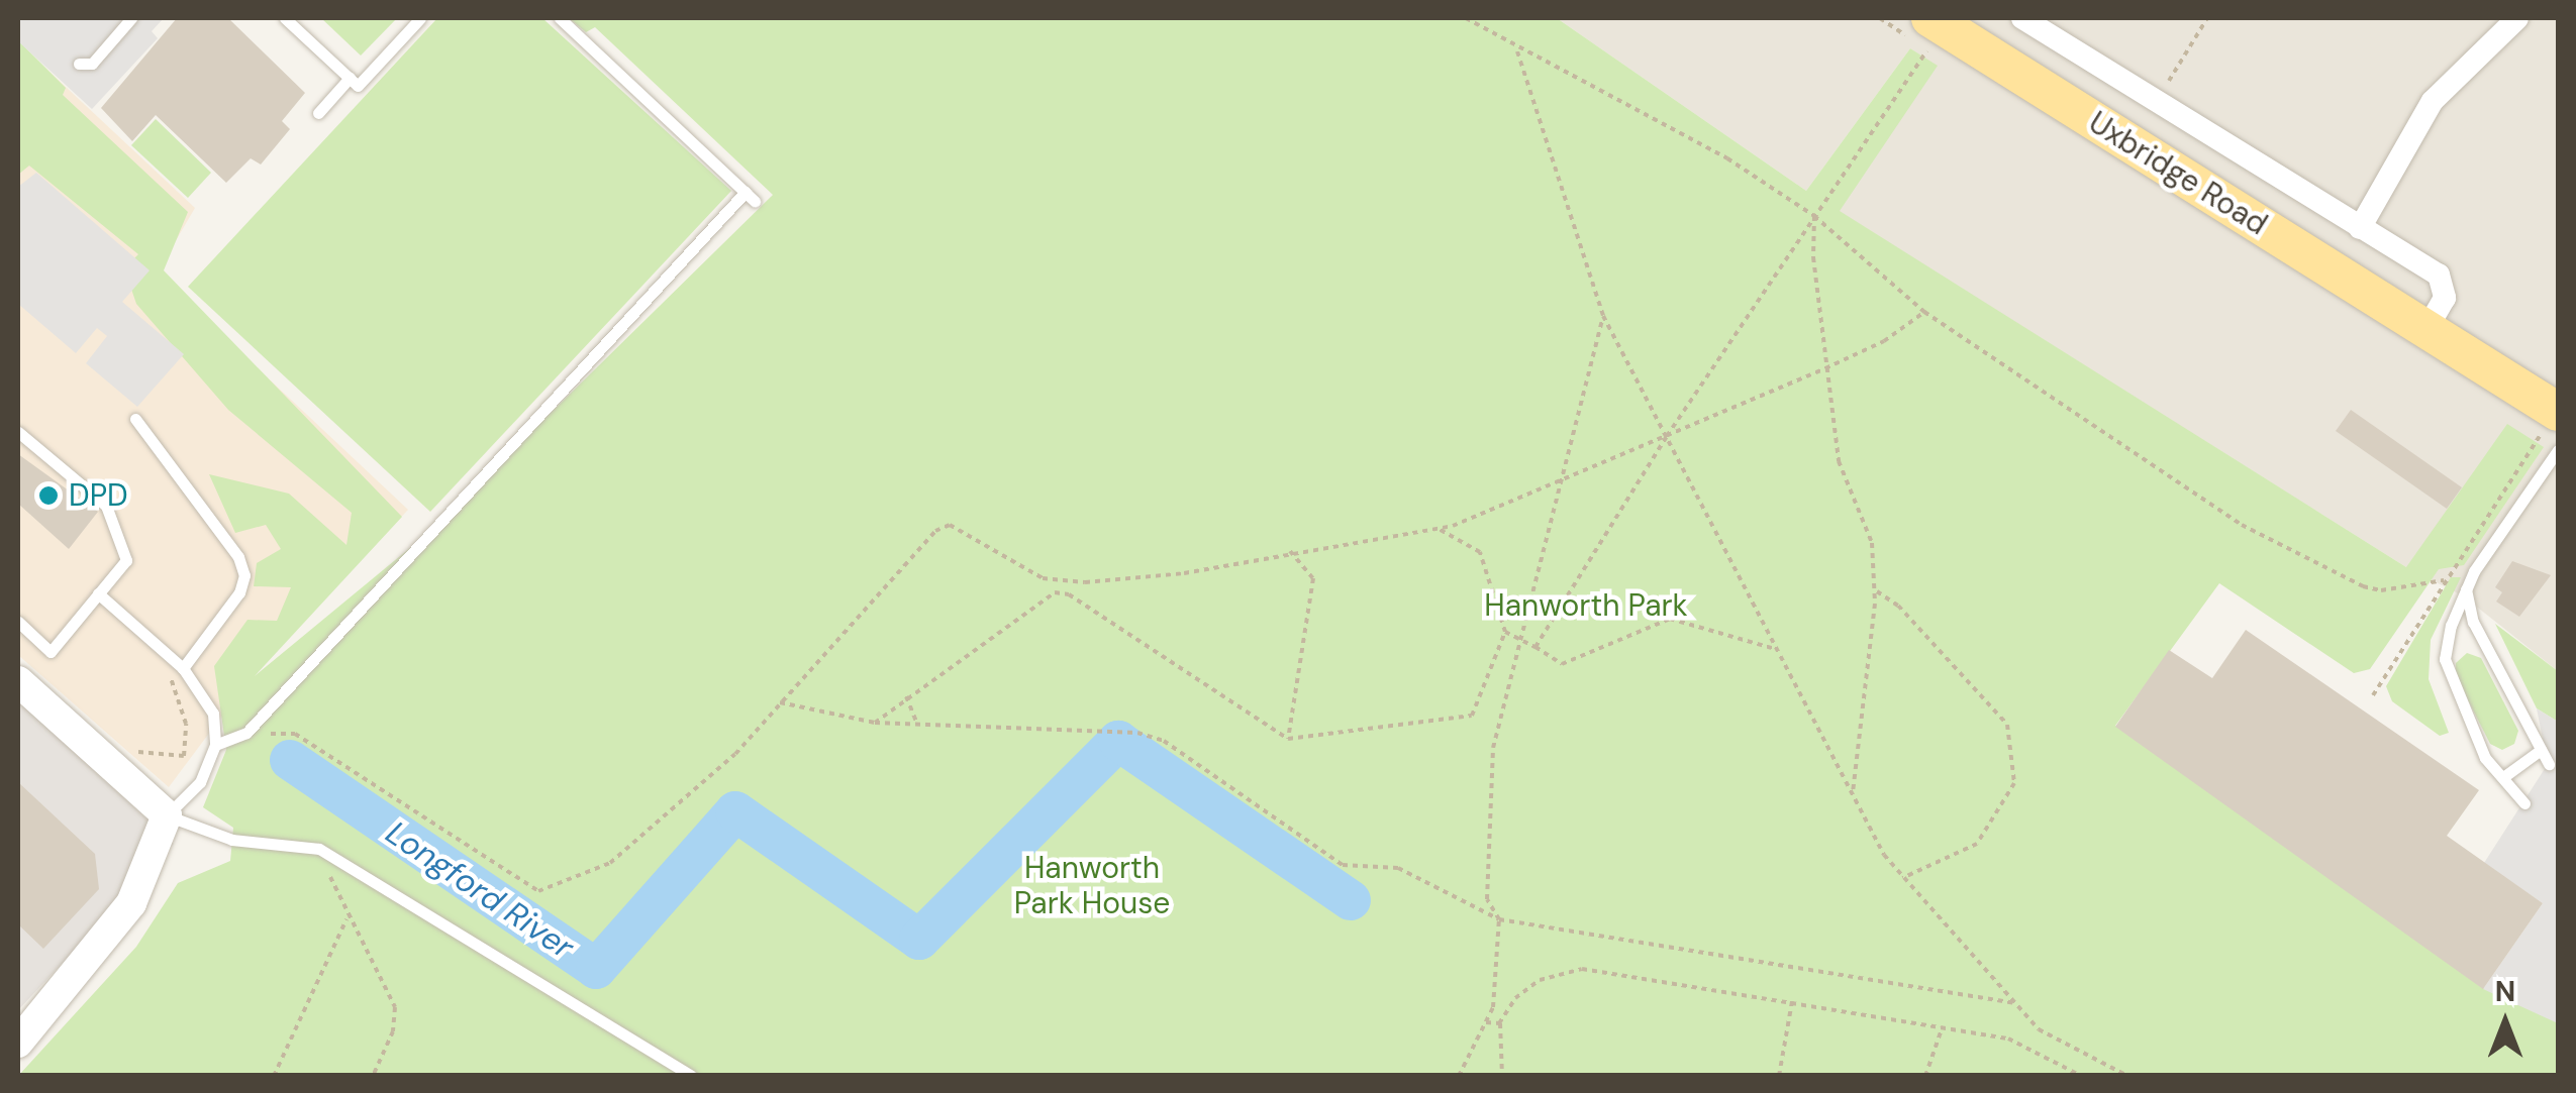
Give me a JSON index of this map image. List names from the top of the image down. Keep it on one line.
{"streets":{"main road":["Uxbridge Road"]},"water":["Longford River"],"parks":["Hanworth Park","Hanworth Park House"],"places":["DPD"],"north":"top"}
